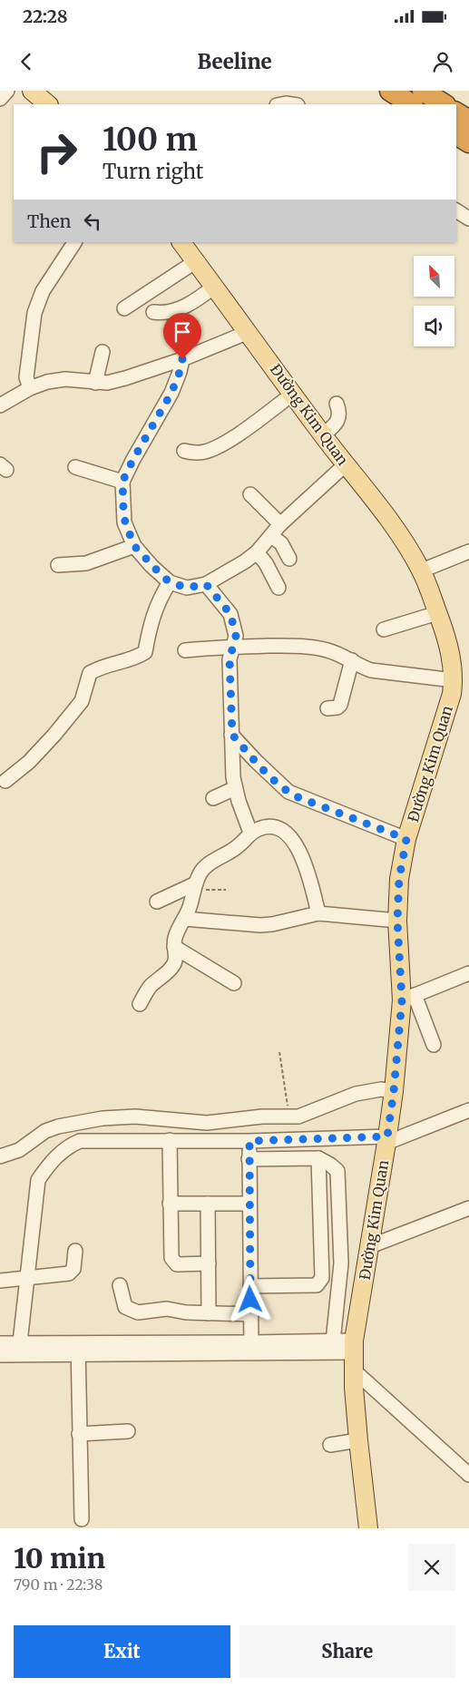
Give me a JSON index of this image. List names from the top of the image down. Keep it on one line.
{"streets":{"main road":["Đường Kim Quan"]},"north":"top left","page":{"status":"22:28","header":"Beeline","turn":["100 m","Turn right"],"then":"Then","heading":["10 min","790 m · 22:38"],"buttons":["Exit","Share"]}}
